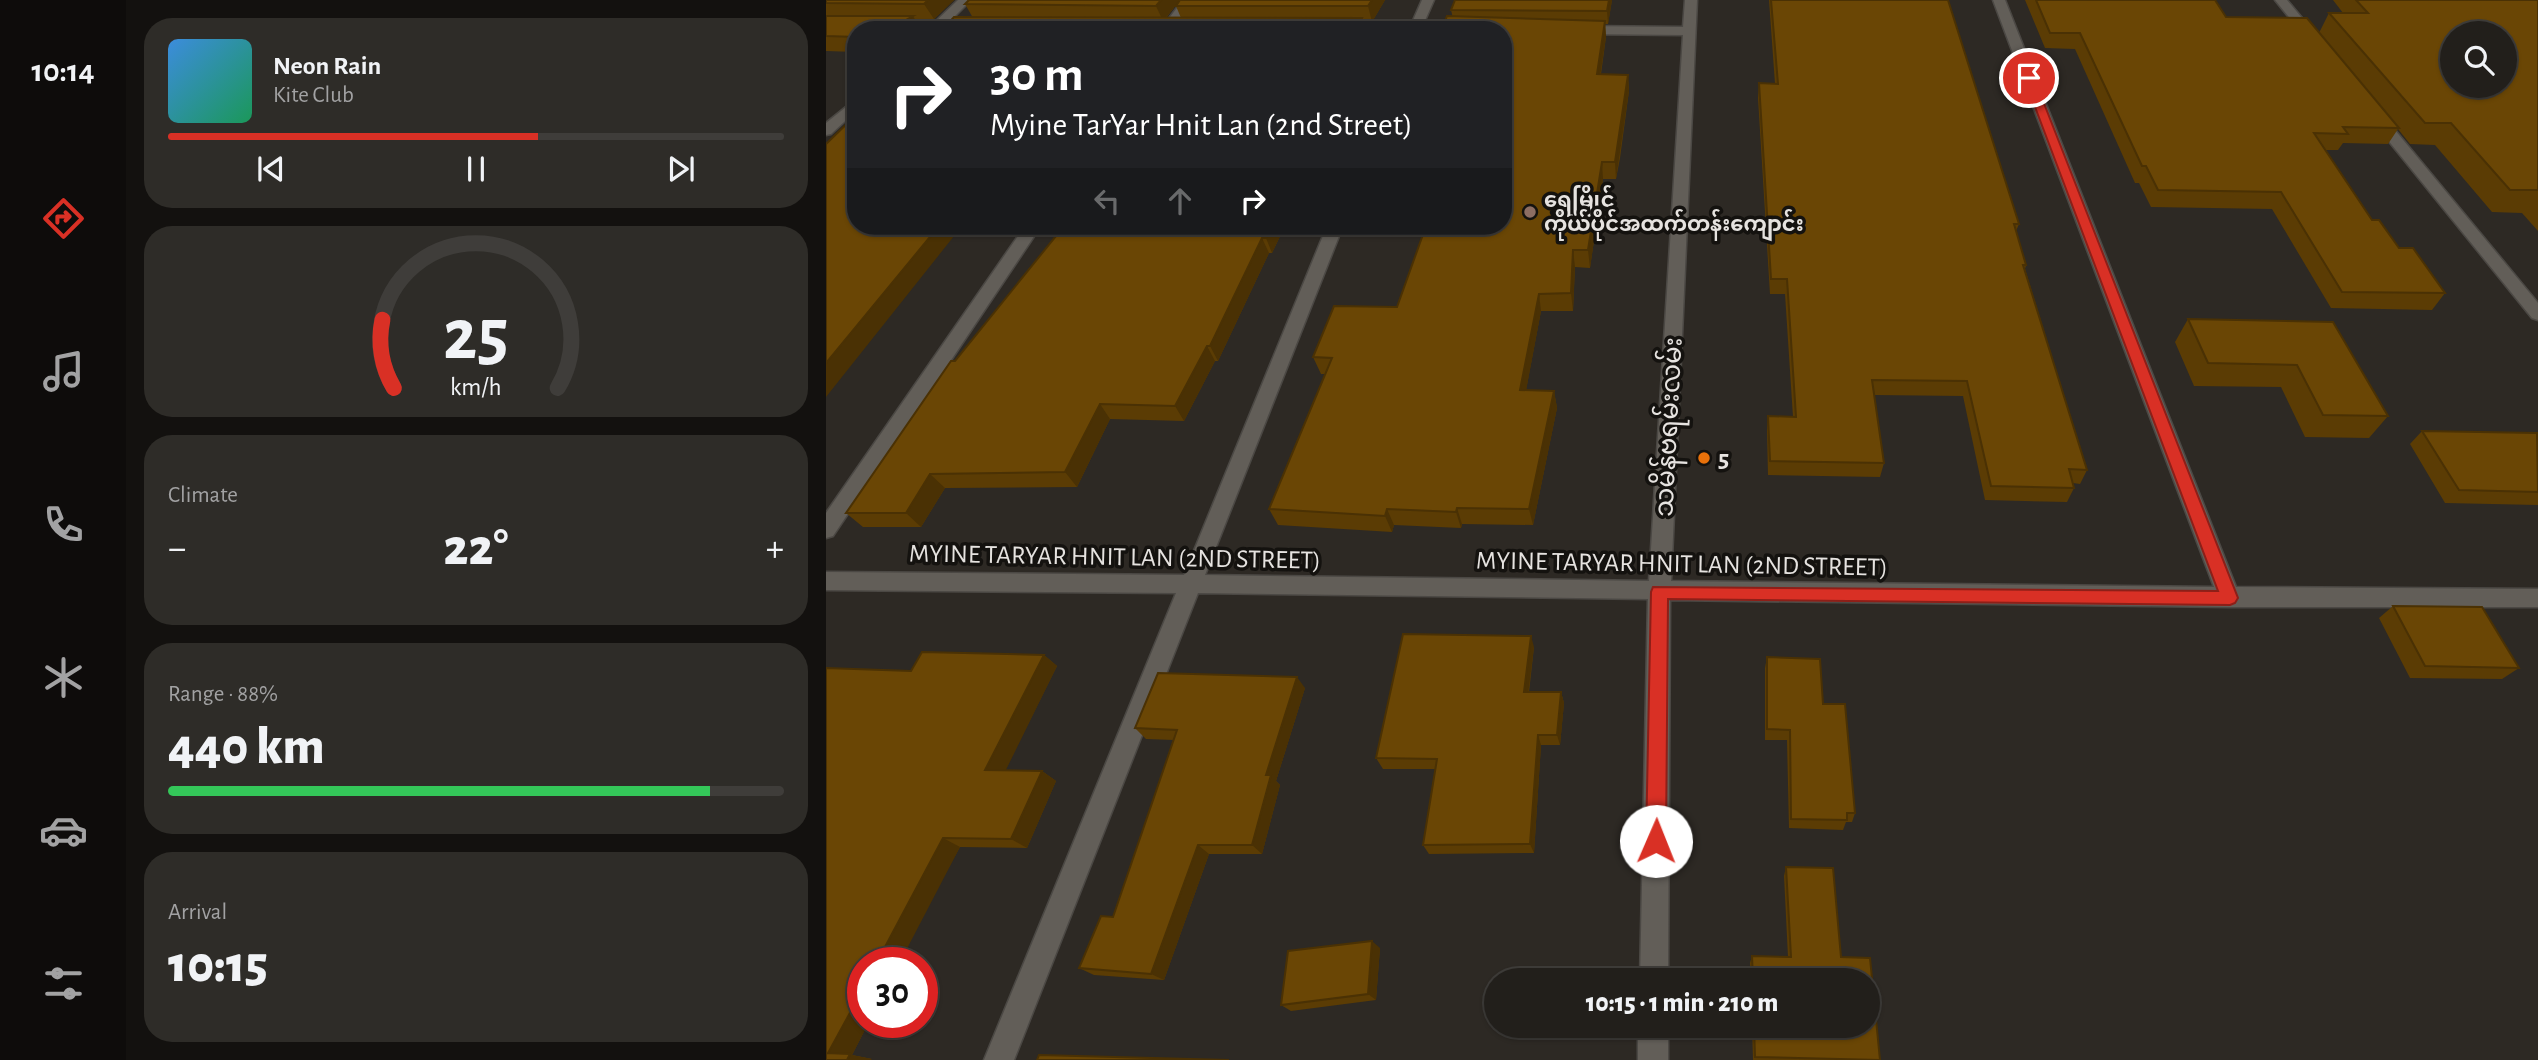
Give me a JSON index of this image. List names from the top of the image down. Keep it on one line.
{"streets":{"street":["သမိန်ဗရမ်းလမ်း","MYINE TARYAR HNIT LAN (2ND STREET)"]},"crossings":[["သမိန်ဗရမ်းလမ်း","MYINE TARYAR HNIT LAN (2ND STREET)"]],"places":["ရွှေမြိုင် ကိုယ်ပိုင်အထက်တန်းကျောင်း","5"],"page":{"tabs":"10:14","turn":["30 m","Myine TarYar Hnit Lan (2nd Street)"],"song":["Neon Rain","Kite Club"],"tile":["Climate",["Range · 88%","440 km"],["Arrival","10:15"]],"heat":["−","22°","+"],"limit":"30","trip":"10:15 · 1 min · 210 m","gauge":["25","km/h"]}}
